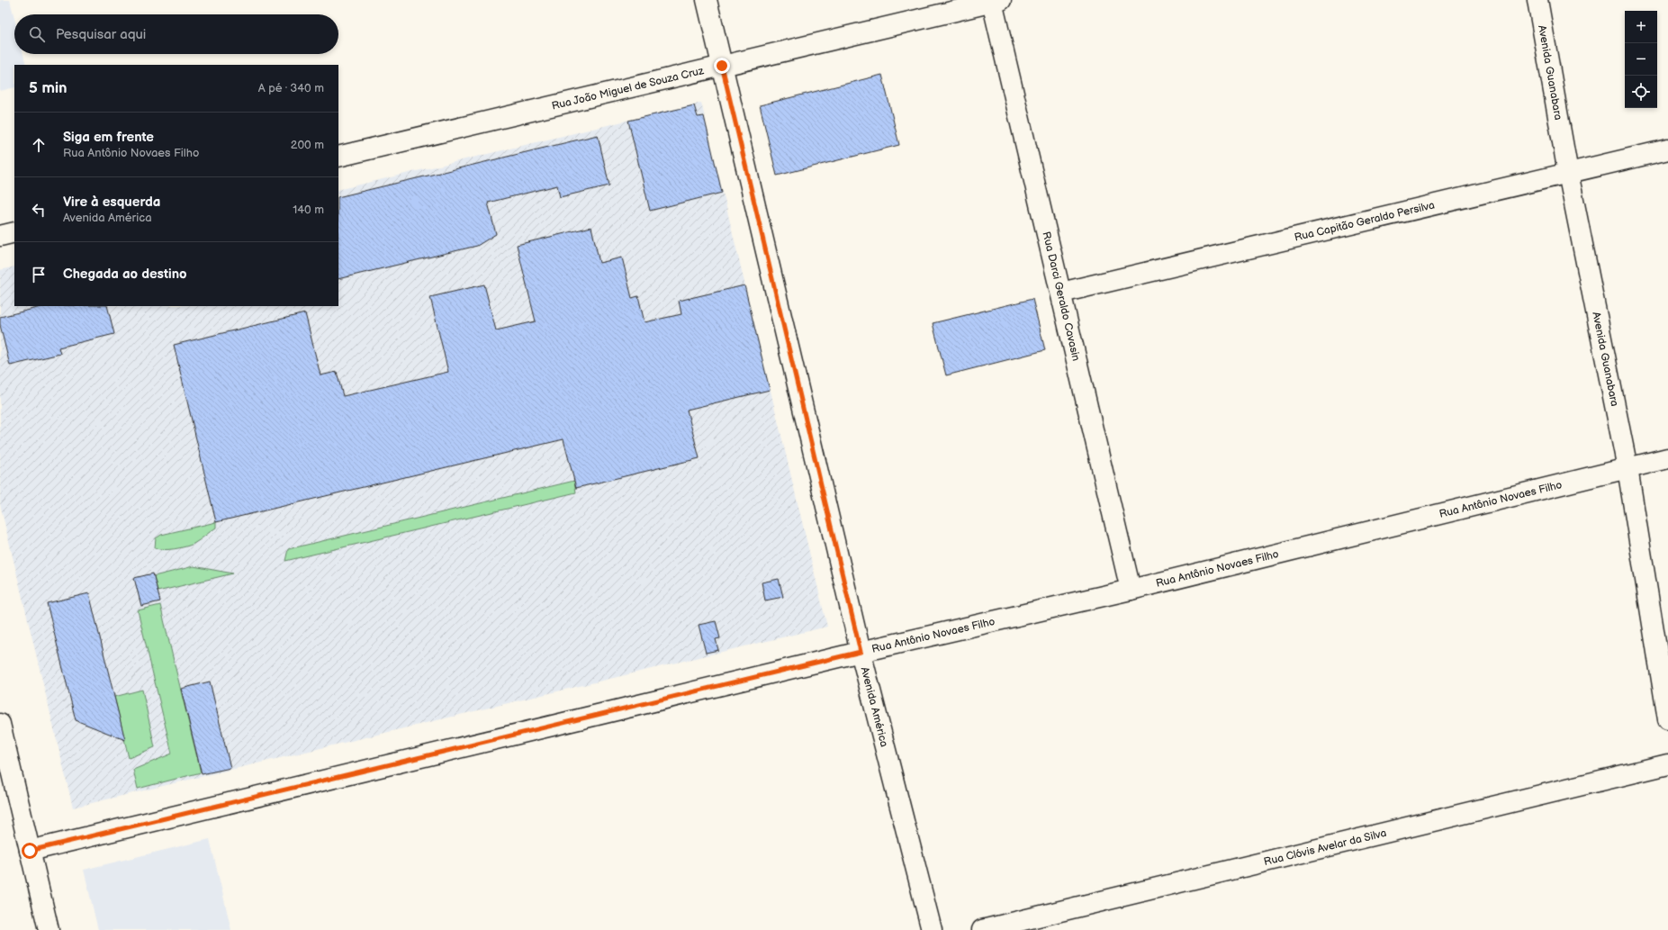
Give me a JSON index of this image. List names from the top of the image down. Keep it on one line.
{"streets":{"street":["Avenida Guanabara","Rua João Miguel de Souza Cruz","Rua Capitão Geraldo Persilva","Rua Darci Geraldo Cavasin","Rua Antônio Novaes Filho","Avenida América","Rua Clóvis Avelar da Silva"]},"crossings":[["Avenida Guanabara","Rua Capitão Geraldo Persilva"],["Avenida Guanabara","Rua Antônio Novaes Filho"],["Rua João Miguel de Souza Cruz","Rua Darci Geraldo Cavasin"],["Rua João Miguel de Souza Cruz","Avenida América"],["Rua Capitão Geraldo Persilva","Rua Darci Geraldo Cavasin"],["Rua Darci Geraldo Cavasin","Rua Antônio Novaes Filho"],["Rua Antônio Novaes Filho","Avenida América"]],"page":{"map_buttons":["+","−"],"search":"Pesquisar aqui","heading":["5 min","A pé · 340 m"],"list":[["Siga em frente","Rua Antônio Novaes Filho","200 m"],["Vire à esquerda","Avenida América","140 m"],"Chegada ao destino"]}}
